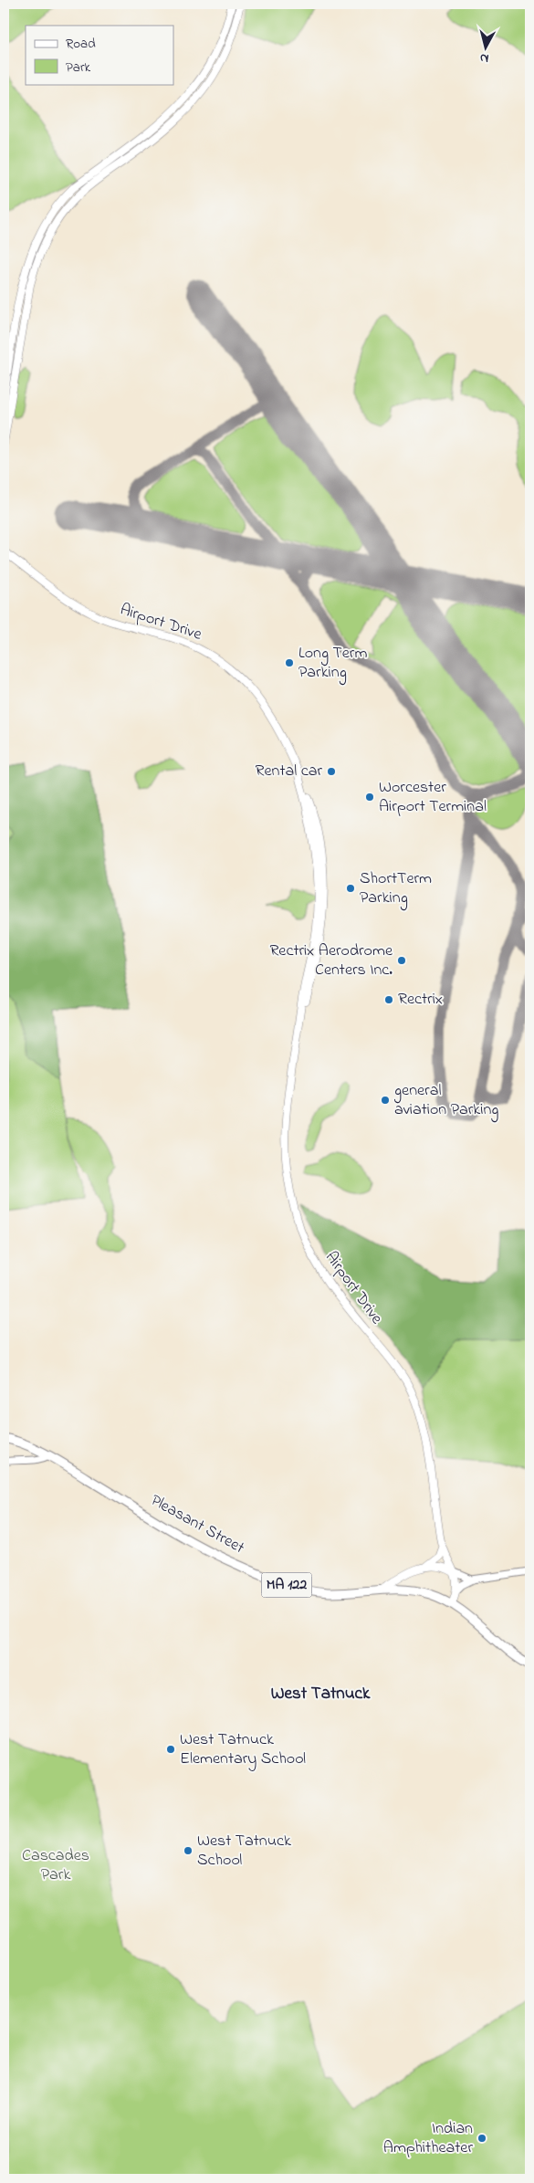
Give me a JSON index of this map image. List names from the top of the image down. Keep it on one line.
{"streets":{"main road":["Airport Drive","Pleasant Street","MA 122"]},"districts":["West Tatnuck"],"parks":["Cascades Park"],"places":["Long Term Parking","Rental car","Worcester Airport Terminal","ShortTerm Parking","Rectrix Aerodrome Centers Inc.","Rectrix","general aviation Parking","West Tatnuck Elementary School","West Tatnuck School","Indian Amphitheater"],"legend":["Road","Park"],"north":"bottom"}
